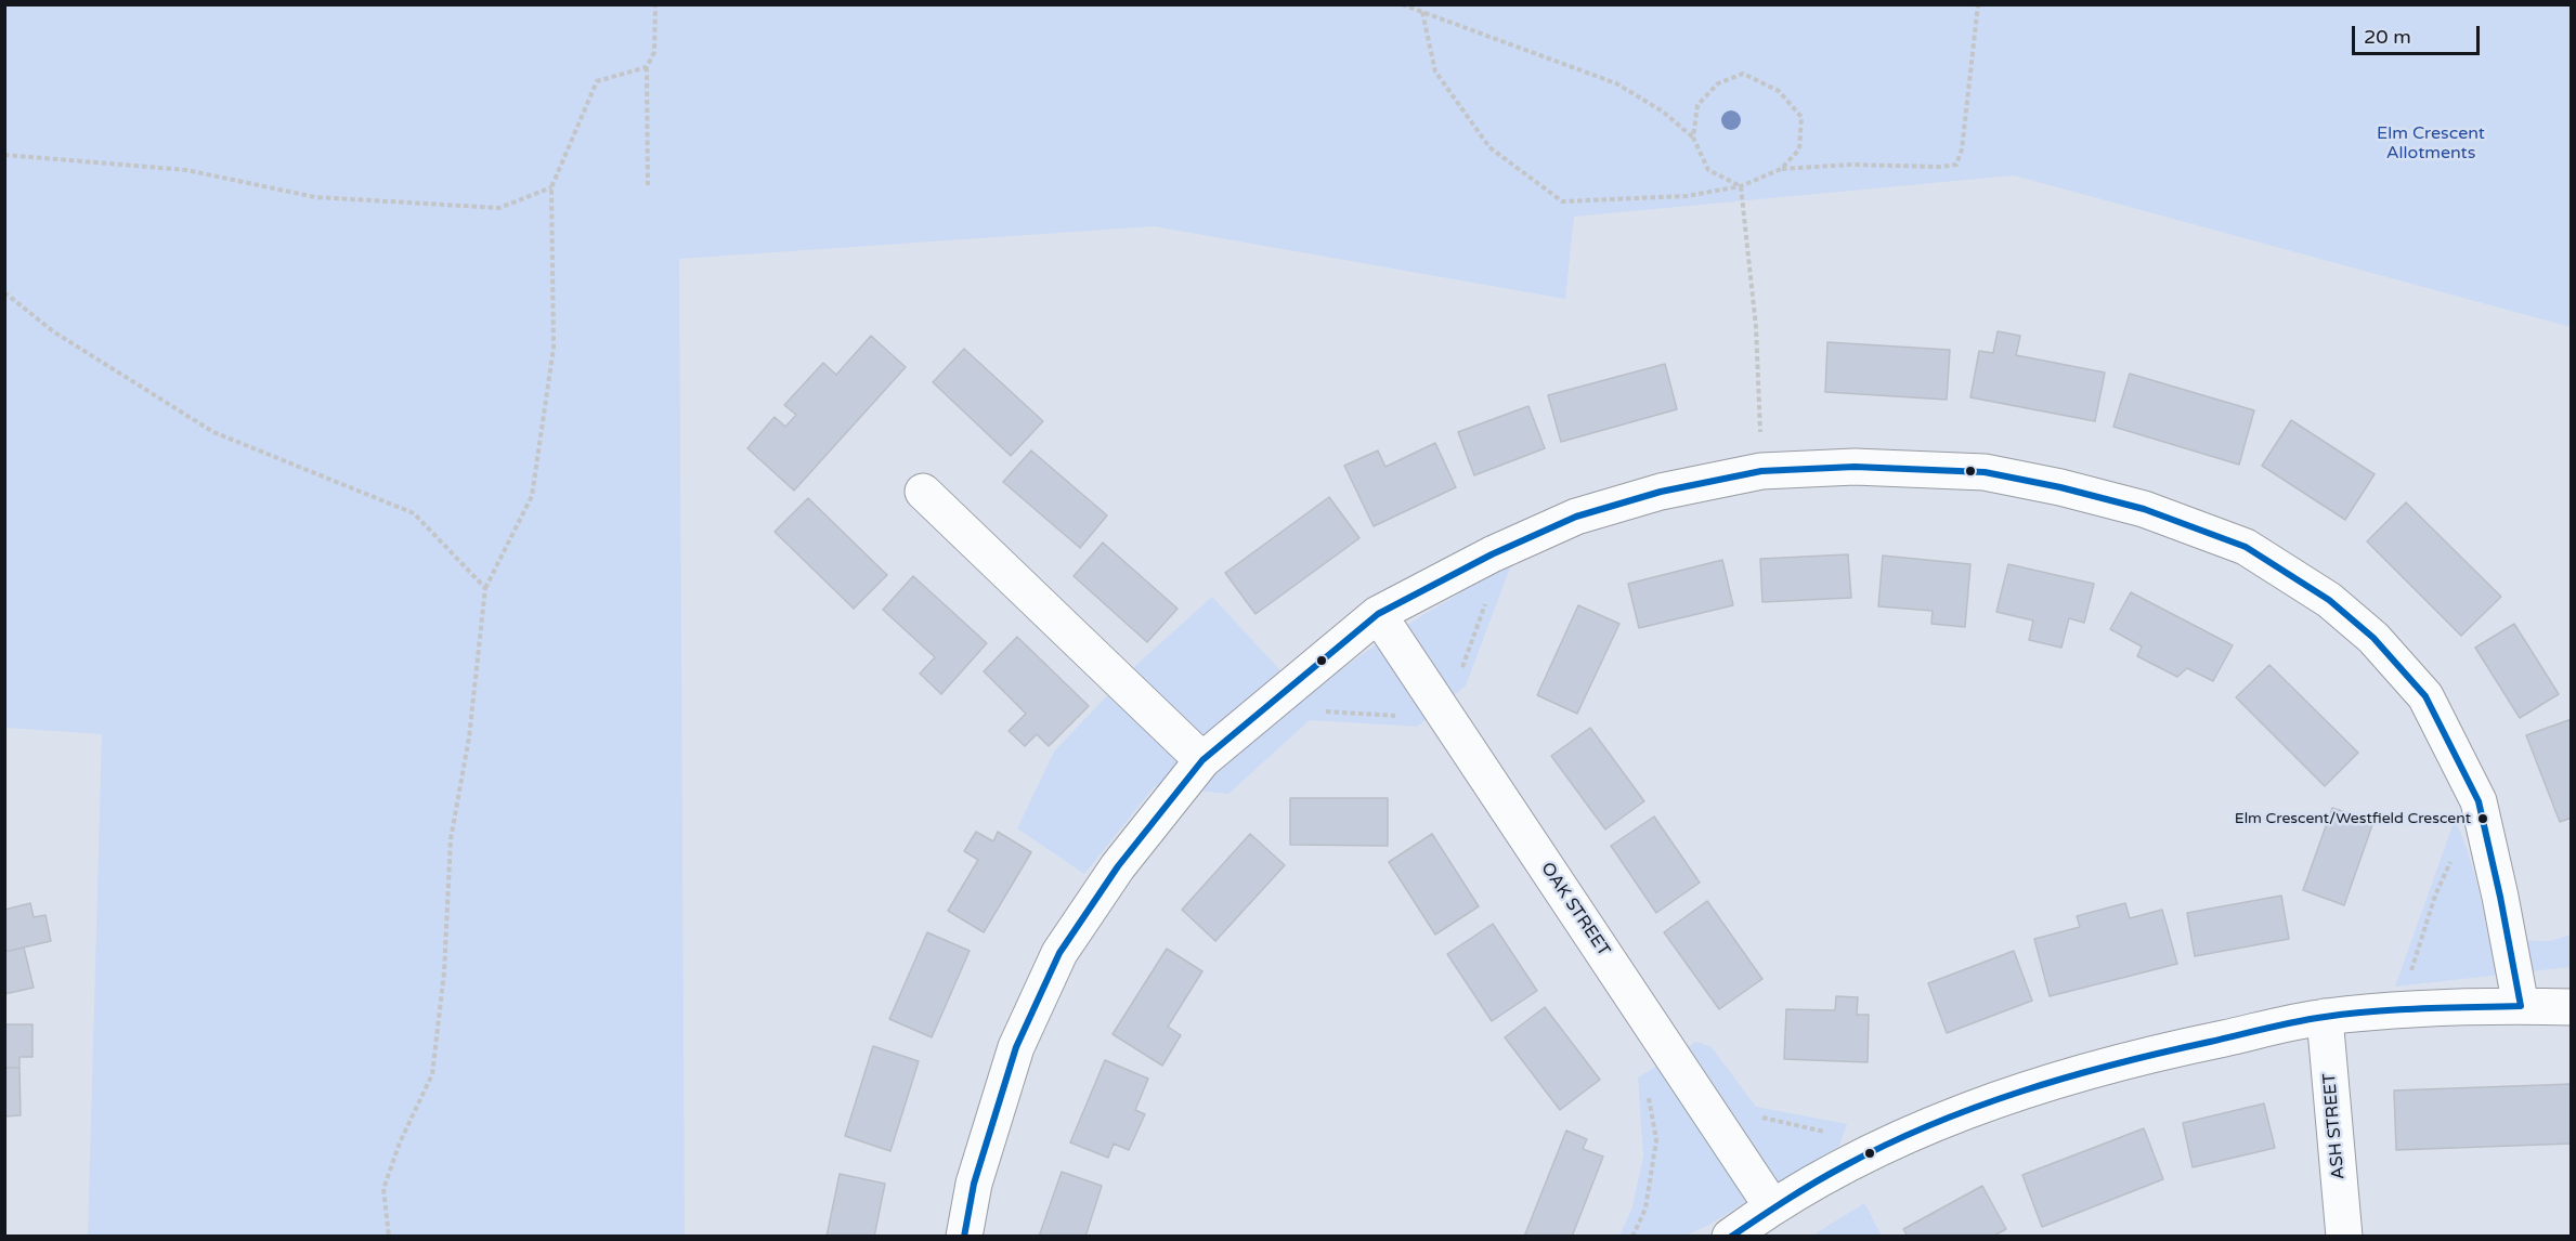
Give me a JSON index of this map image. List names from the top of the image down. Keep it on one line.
{"streets":{"street":["OAK STREET","ASH STREET"]},"parks":["Elm Crescent Allotments"],"places":["Elm Crescent/Westfield Crescent"],"scale_bar":"20 m"}
